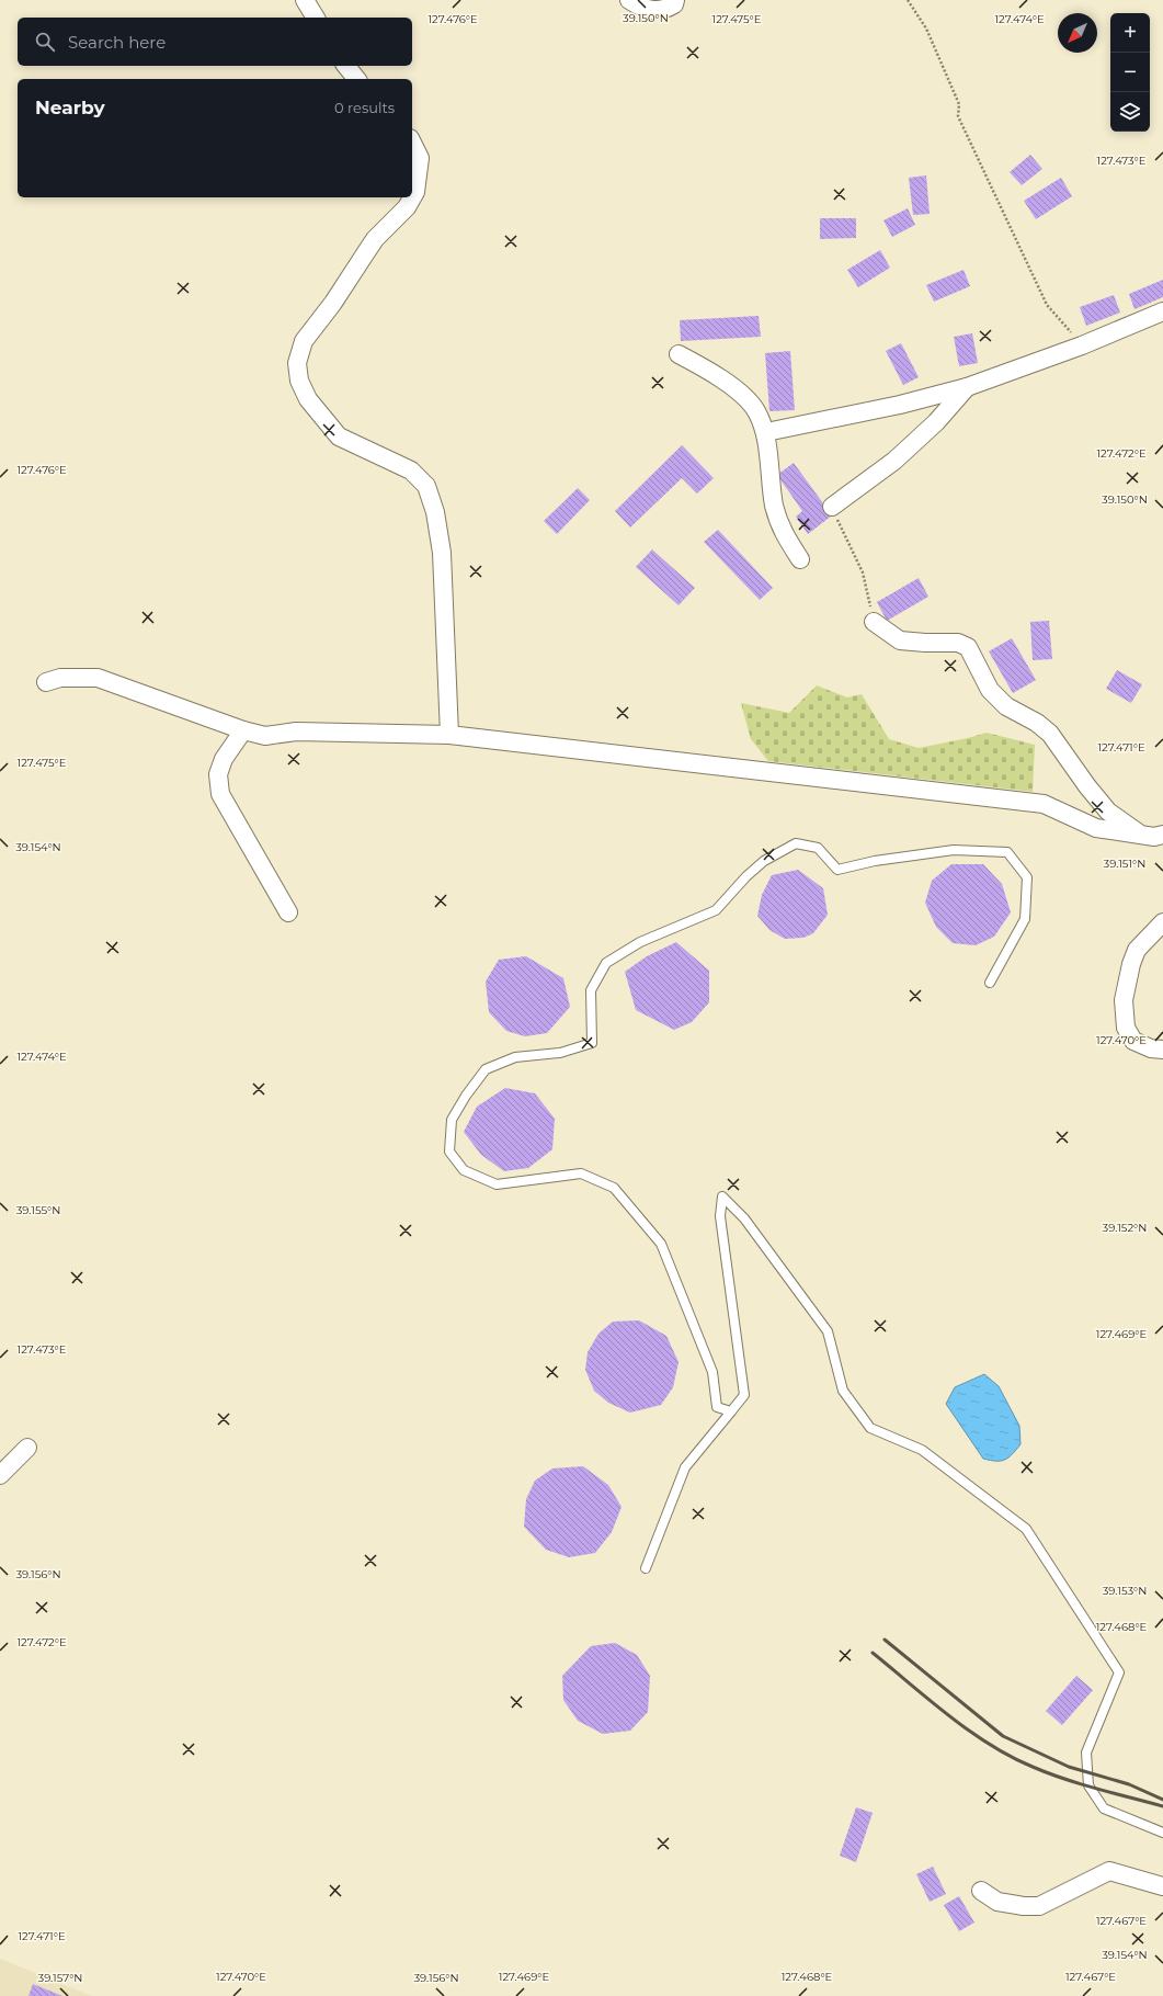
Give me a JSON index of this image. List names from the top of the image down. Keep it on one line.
{"north":"bottom left","page":{"map_buttons":["+","−"],"search":"Search here","heading":["Nearby","0 results"]},"coordinates":["39.150°N","127.476°E","127.475°E","127.474°E","127.473°E","127.472°E","127.471°E","39.154°N","39.151°N","127.470°E","39.155°N","39.152°N","127.469°E","39.156°N","39.153°N","127.468°E","127.467°E","39.157°N"]}
